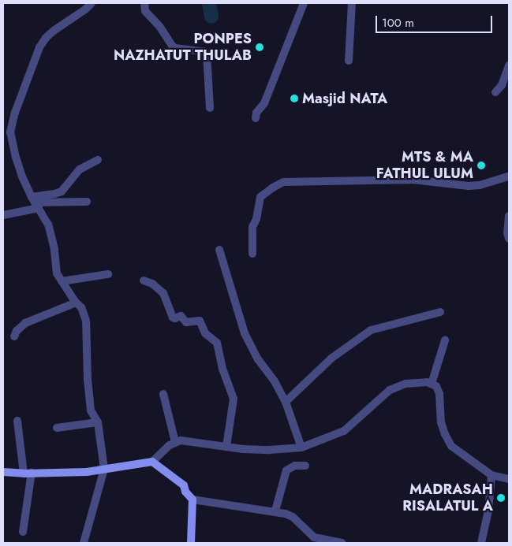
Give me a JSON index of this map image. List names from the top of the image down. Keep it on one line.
{"places":["PONPES NAZHATUT THULAB","Masjid NATA","MTS & MA FATHUL ULUM","MADRASAH RISALATUL A"],"scale_bar":"100 m"}
